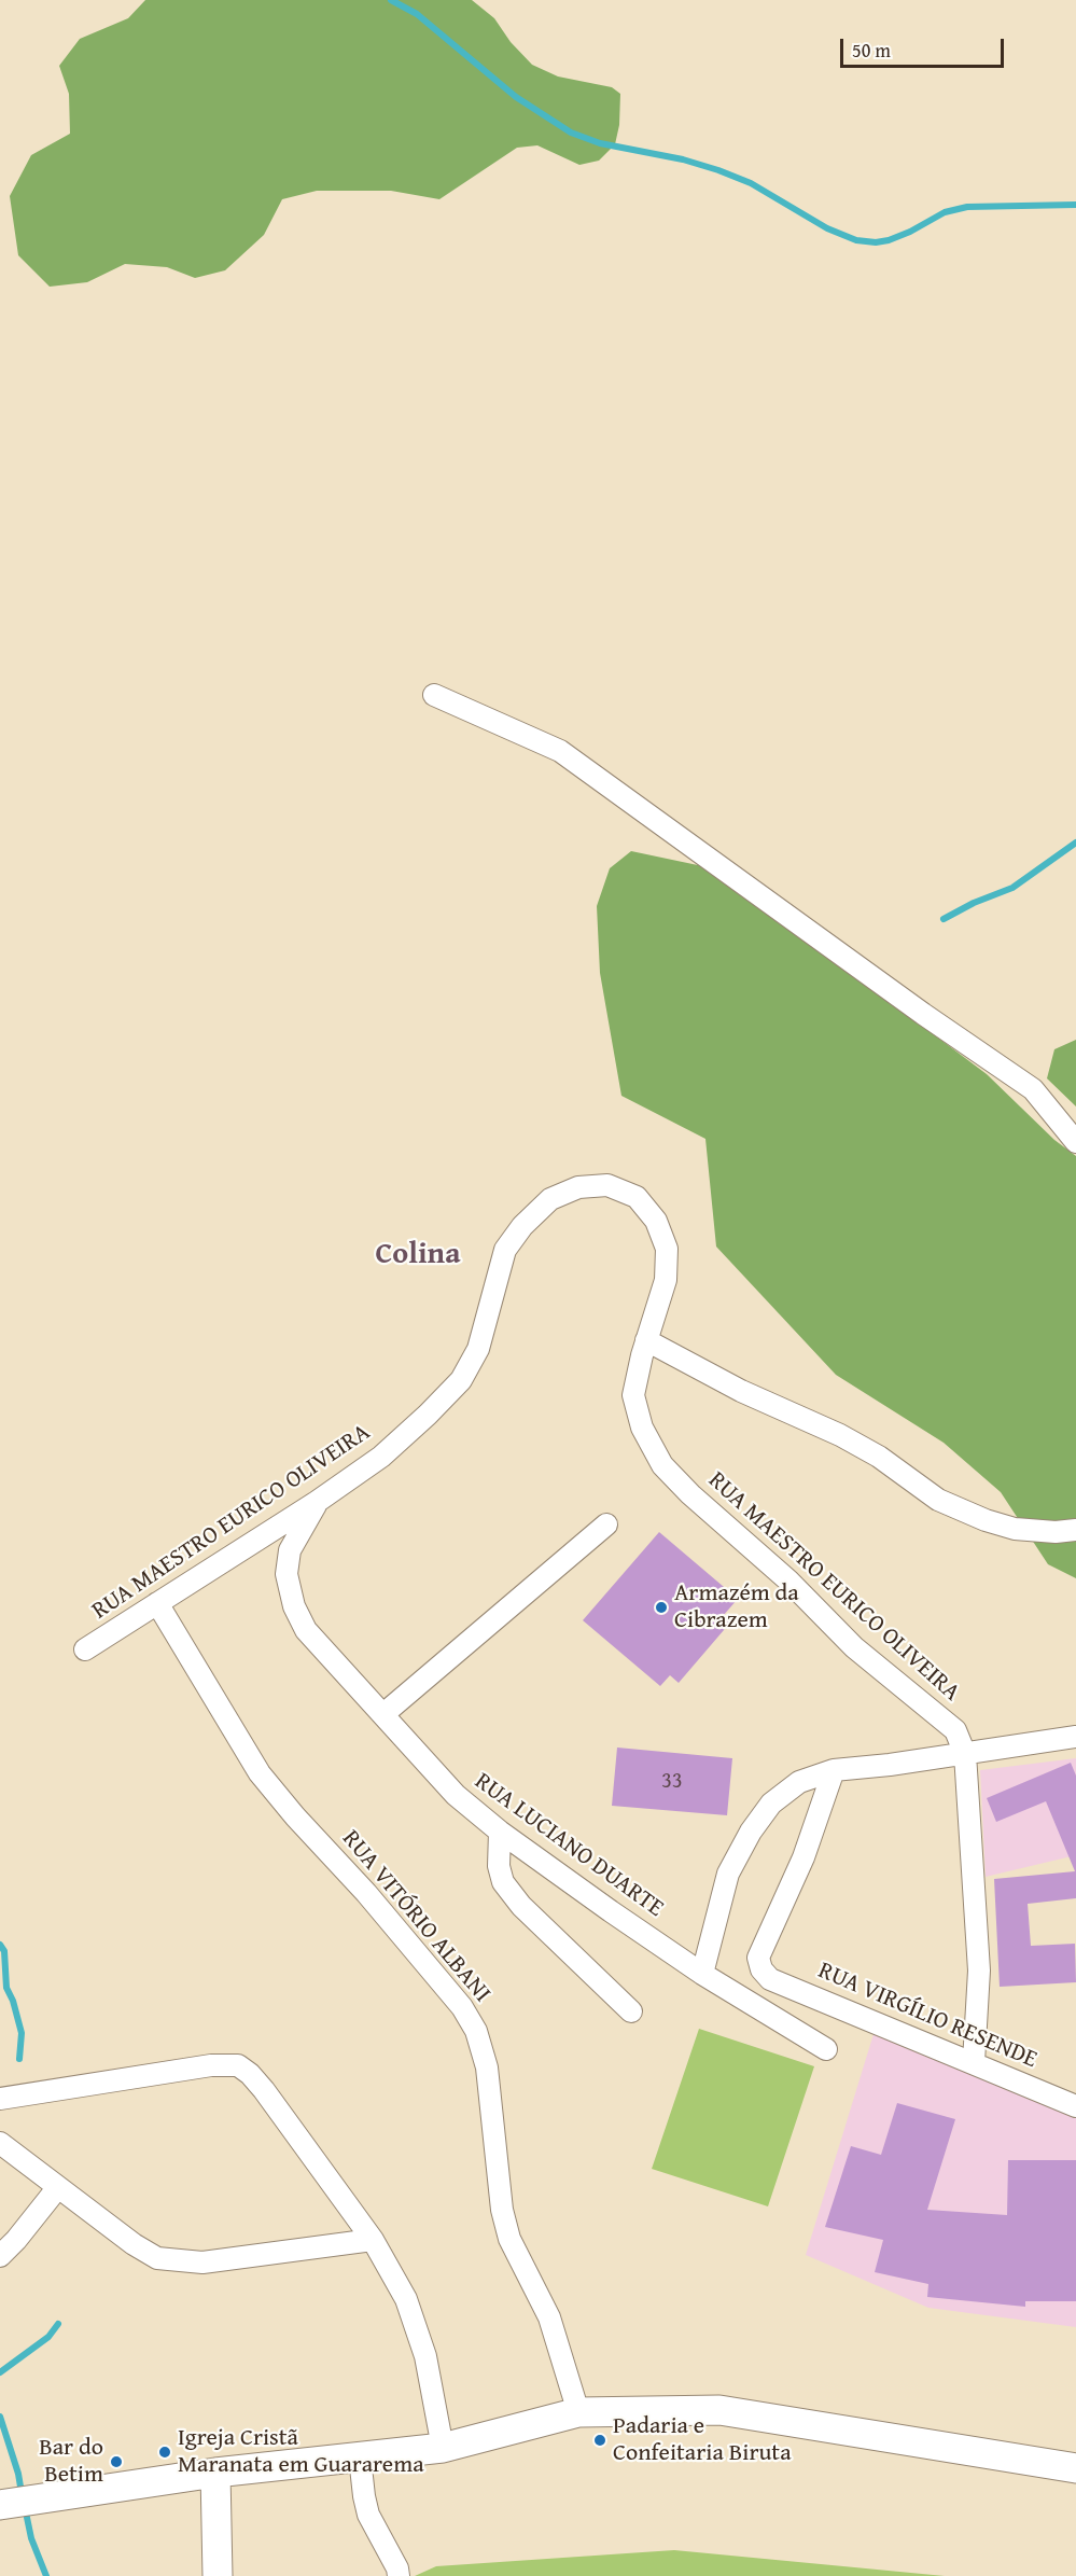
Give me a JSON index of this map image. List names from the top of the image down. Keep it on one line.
{"streets":{"street":["RUA MAESTRO EURICO OLIVEIRA","RUA LUCIANO DUARTE","RUA VITÓRIO ALBANI","RUA VIRGÍLIO RESENDE"]},"crossings":[["RUA MAESTRO EURICO OLIVEIRA","RUA LUCIANO DUARTE"],["RUA MAESTRO EURICO OLIVEIRA","RUA VITÓRIO ALBANI"]],"districts":["Colina"],"places":["Armazém da Cibrazem","Padaria e Confeitaria Biruta","Igreja Cristã Maranata em Guararema","Bar do Betim"],"house_numbers":["33"],"scale_bar":"50 m"}
